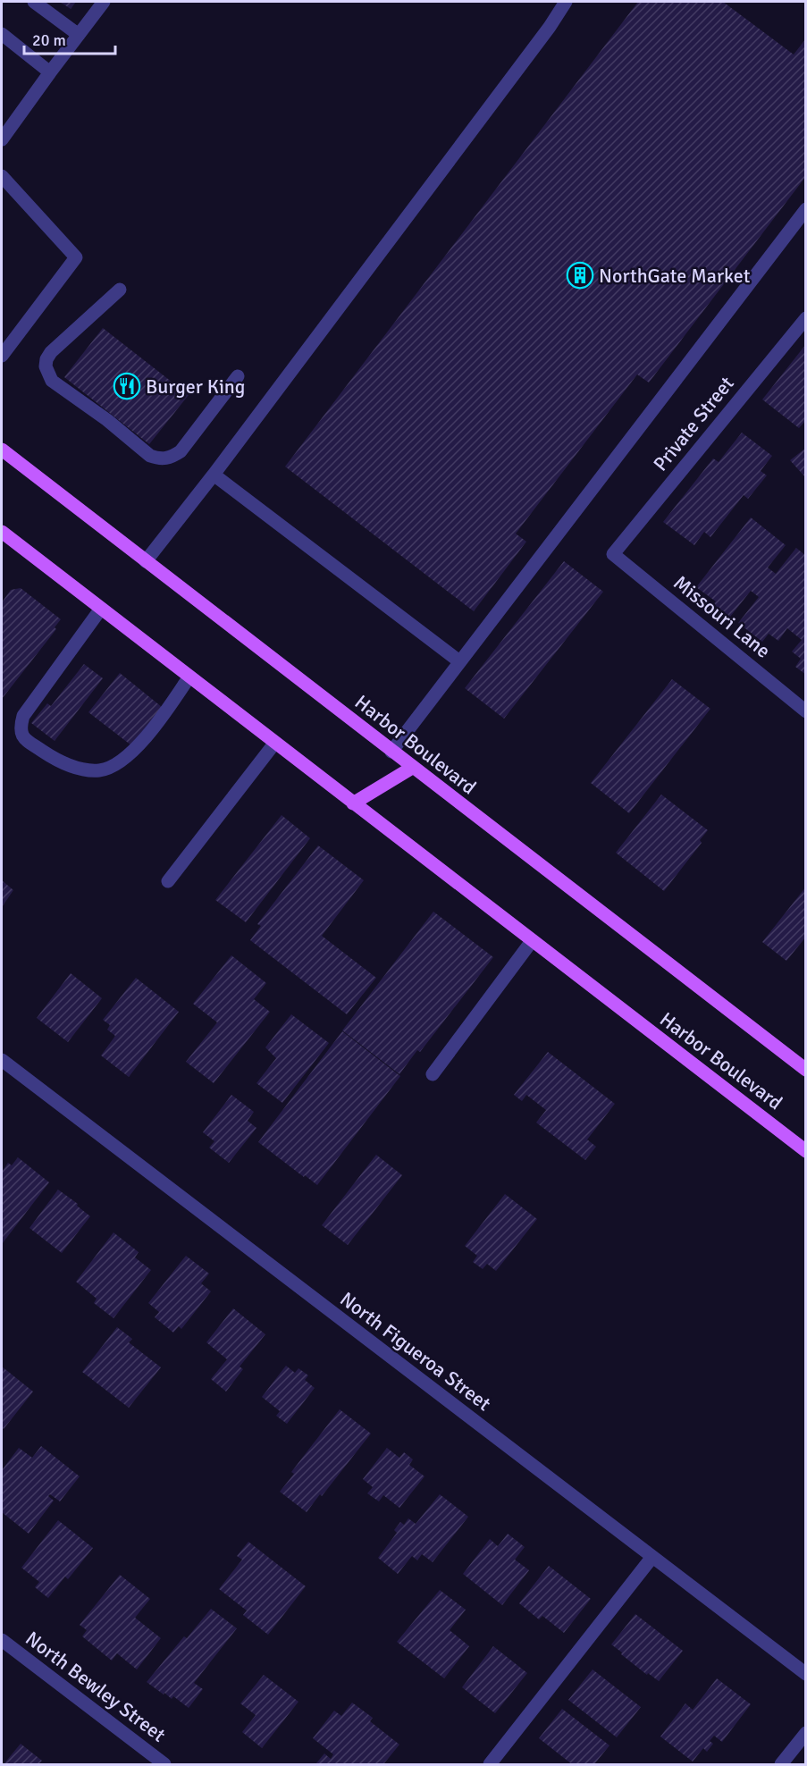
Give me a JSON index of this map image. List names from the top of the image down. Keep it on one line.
{"streets":{"main road":["Harbor Boulevard"],"street":["Private Street","Missouri Lane","North Figueroa Street","North Bewley Street"]},"crossings":[["Private Street","Missouri Lane"]],"places":{"building":["NorthGate Market"],"restaurant":["Burger King"]},"scale_bar":"20 m"}
